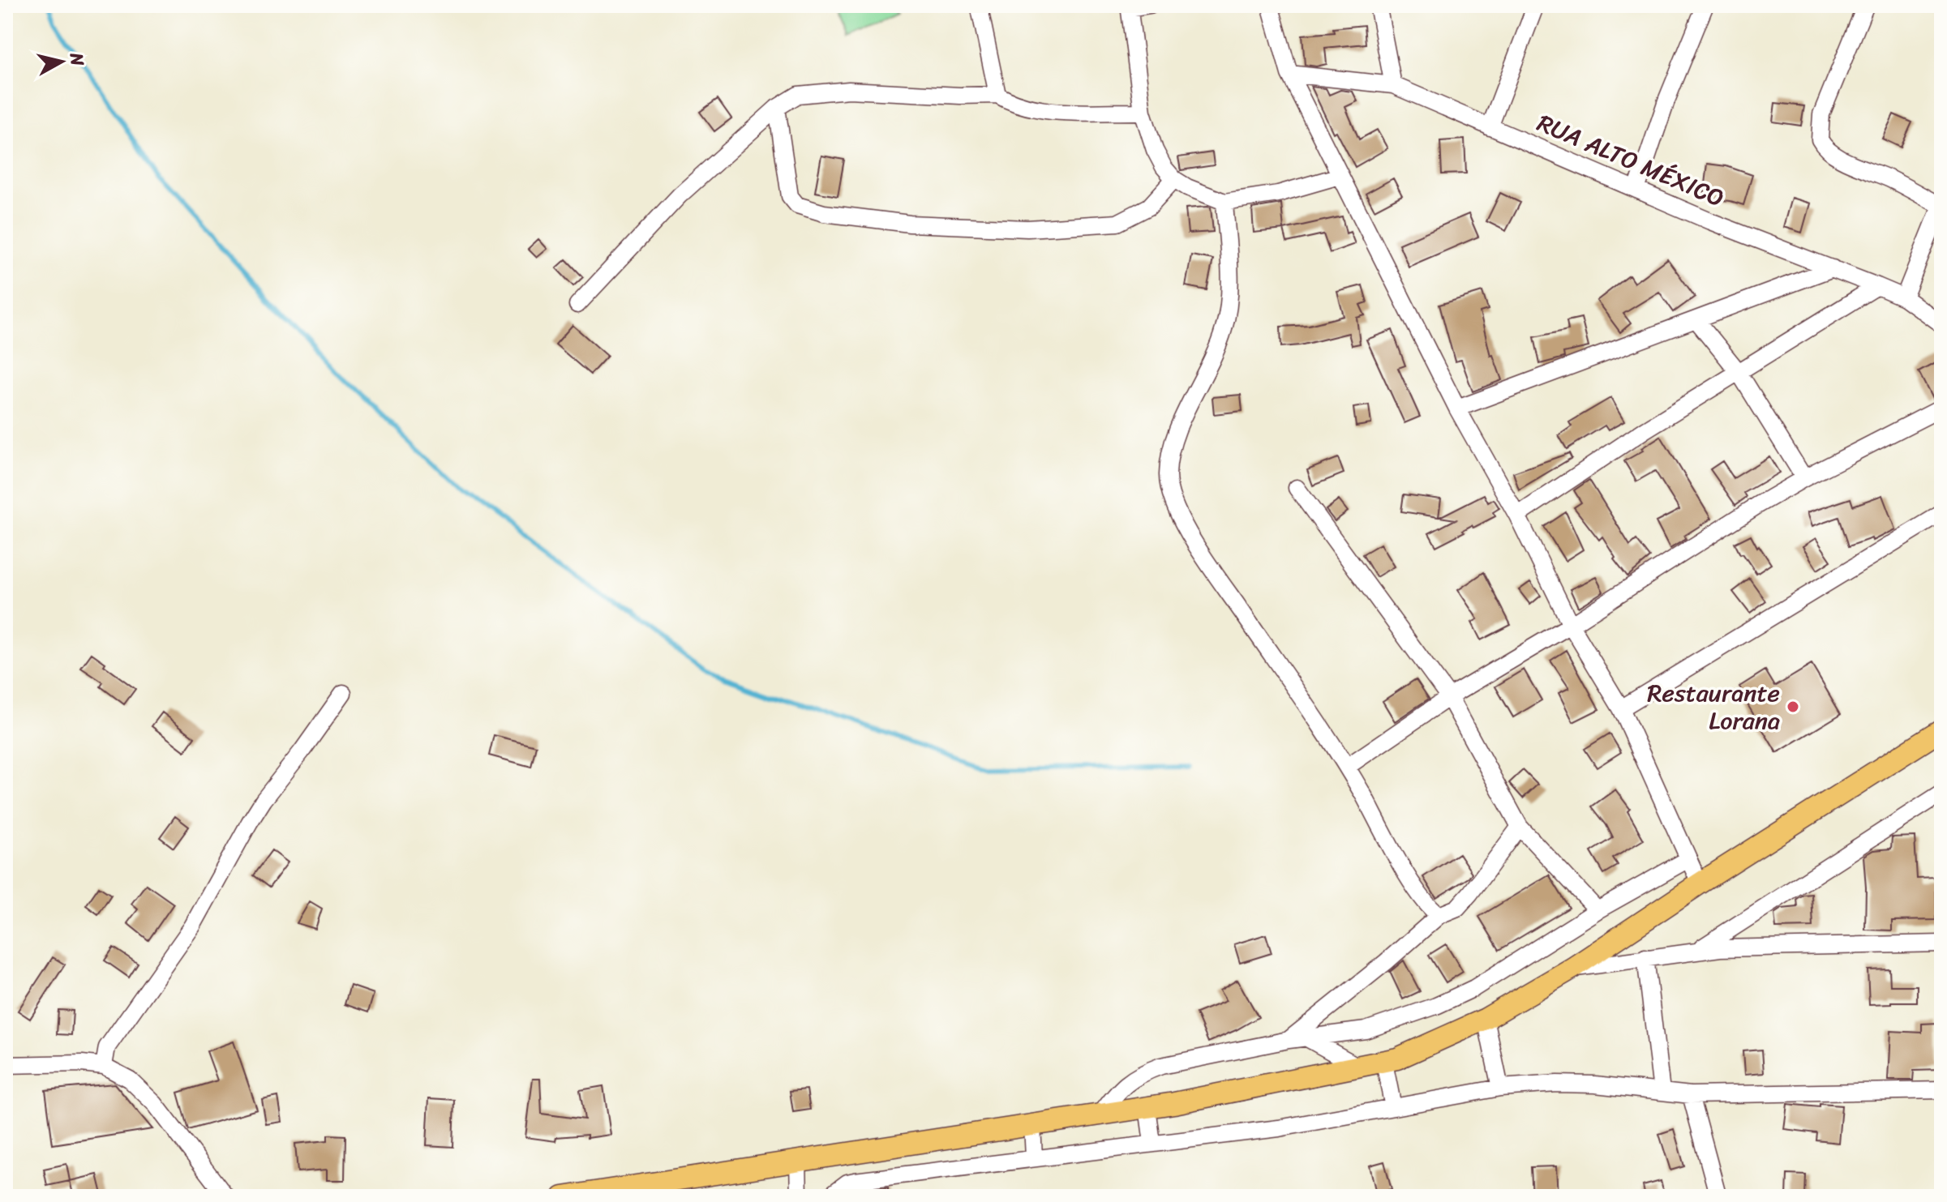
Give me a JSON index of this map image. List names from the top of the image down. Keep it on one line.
{"streets":{"street":["RUA ALTO MÉXICO"]},"places":["Restaurante Lorana"],"north":"right"}
